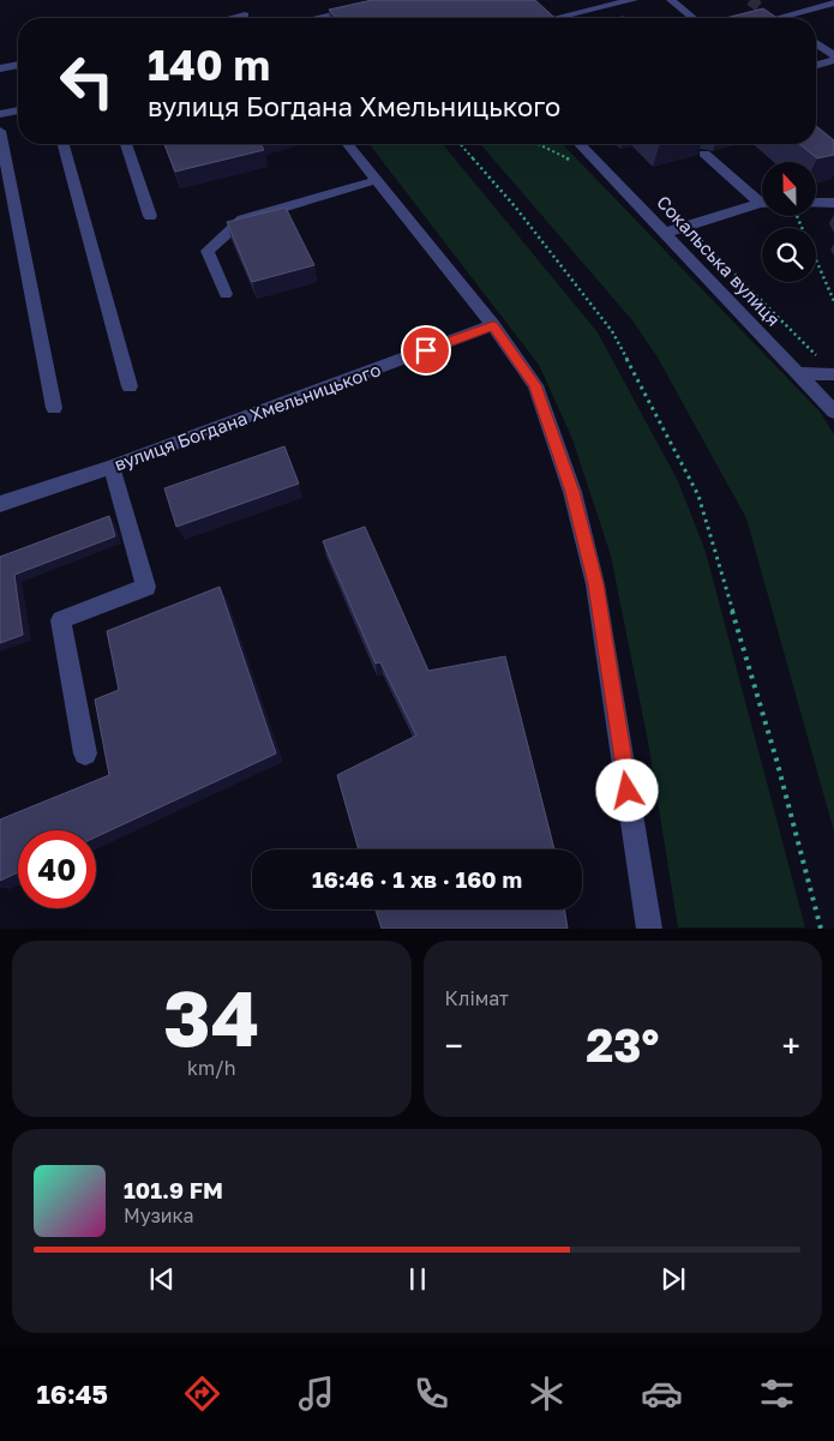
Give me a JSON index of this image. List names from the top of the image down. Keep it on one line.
{"streets":{"street":["Сокальська вулиця","вулиця Богдана Хмельницького"]},"north":"top","page":{"turn":["140 m","вулиця Богдана Хмельницького"],"limit":"40","trip":"16:46 · 1 хв · 160 m","tile":[["34","km/h"],"Клімат"],"heat":["−","23°","+"],"song":["101.9 FM","Музика"],"tabs":"16:45"}}
